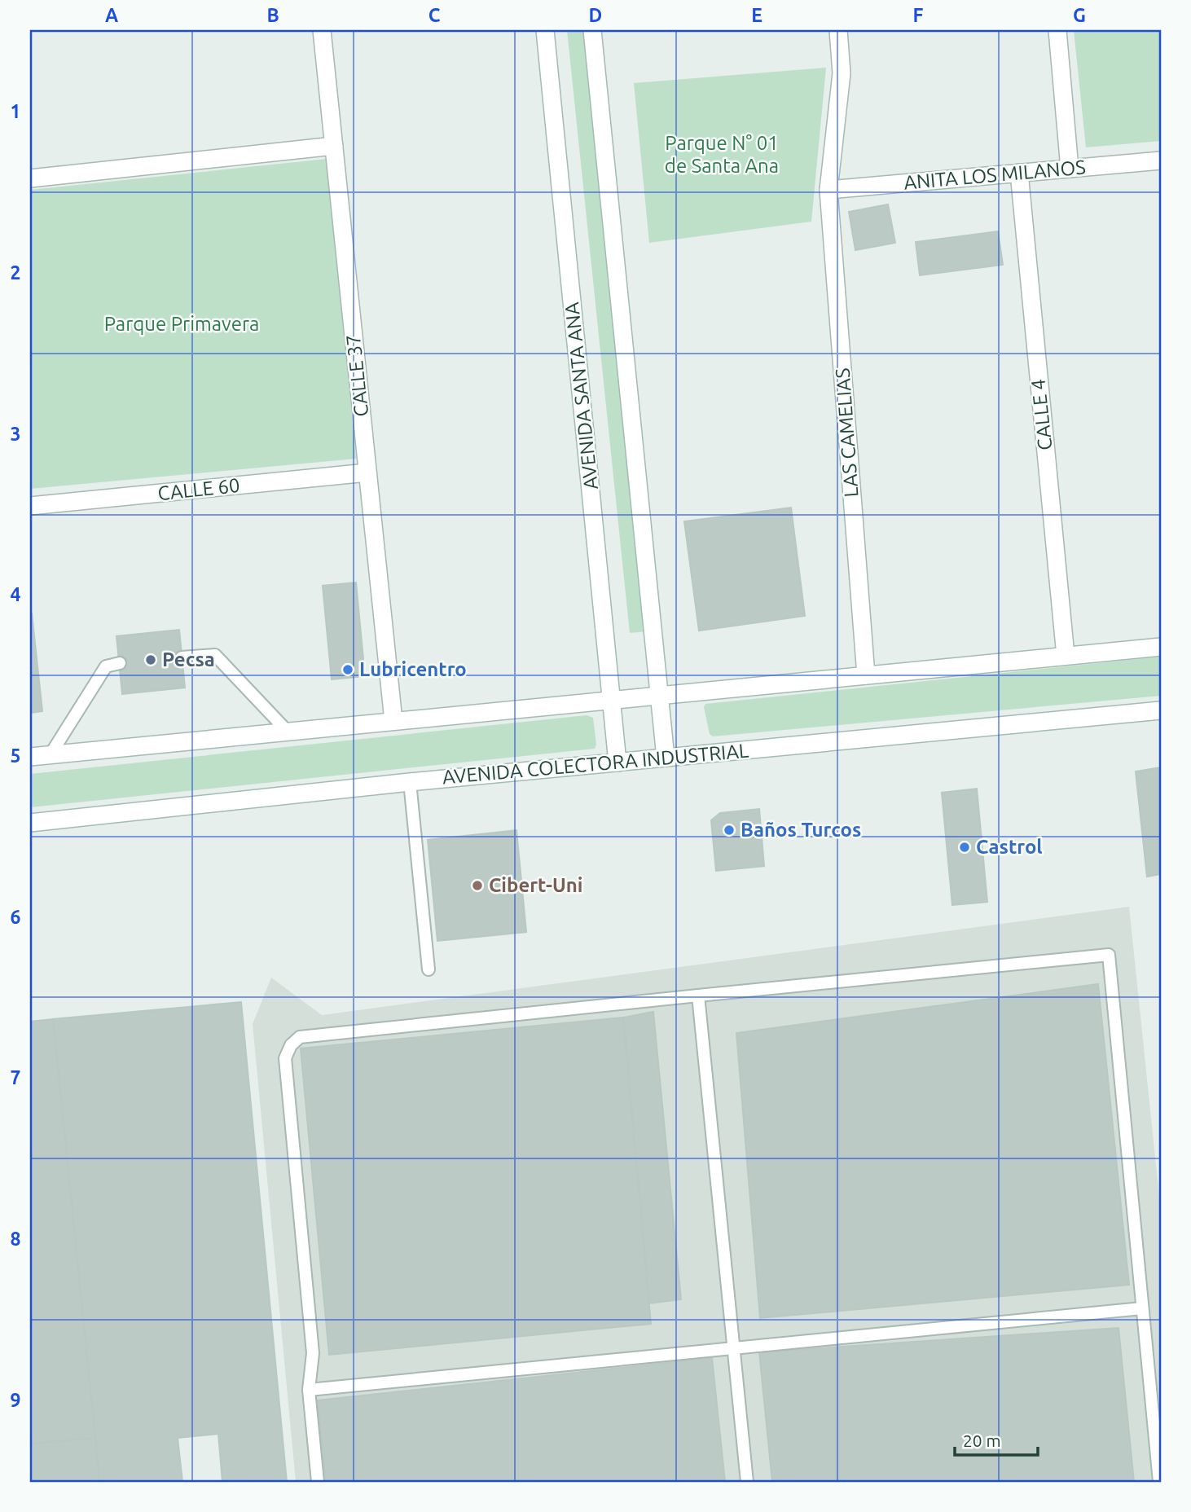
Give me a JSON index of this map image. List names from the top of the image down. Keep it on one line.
{"streets":{"street":["ANITA LOS MILANOS","CALLE 37","AVENIDA SANTA ANA","CALLE 4","LAS CAMELIAS","CALLE 60","AVENIDA COLECTORA INDUSTRIAL"]},"crossings":[["ANITA LOS MILANOS","CALLE 4"],["ANITA LOS MILANOS","LAS CAMELIAS"],["CALLE 37","CALLE 60"],["AVENIDA SANTA ANA","AVENIDA COLECTORA INDUSTRIAL"]],"parks":["Parque N° 01 de Santa Ana","Parque Primavera"],"places":["Pecsa","Lubricentro","Baños Turcos","Castrol","Cibert-Uni"],"scale_bar":"20 m","grid":{"columns":["A","B","C","D","E","F","G"],"rows":["1","2","3","4","5","6","7","8","9"]}}
